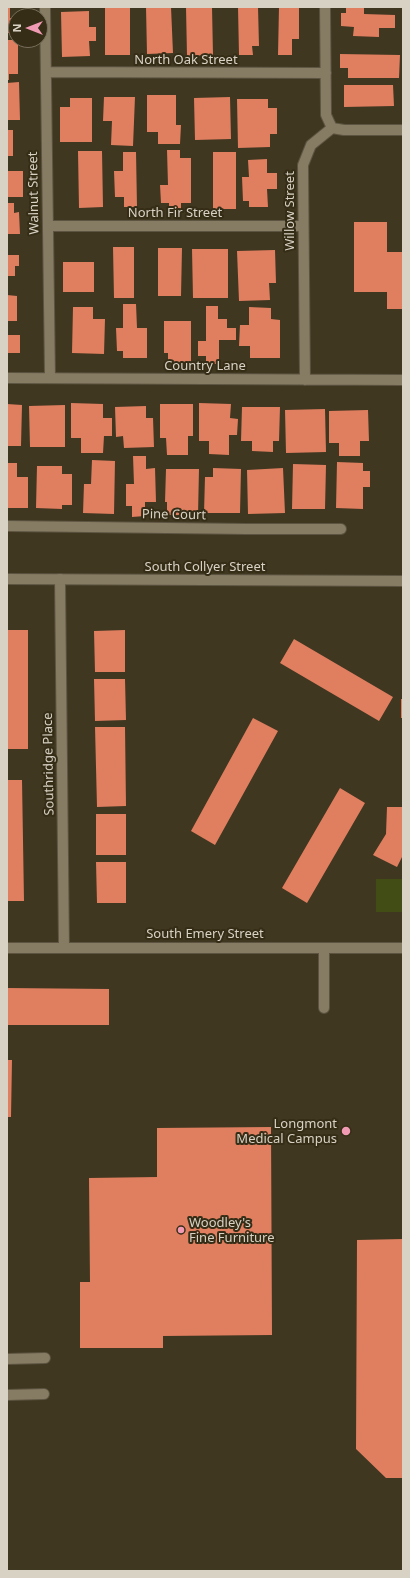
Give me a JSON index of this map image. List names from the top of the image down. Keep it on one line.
{"streets":{"street":["North Oak Street","Walnut Street","Willow Street","North Fir Street","Country Lane","Pine Court","South Collyer Street","Southridge Place","South Emery Street"]},"crossings":[["North Oak Street","Walnut Street"],["Walnut Street","North Fir Street"],["Walnut Street","Country Lane"],["Willow Street","North Fir Street"],["Willow Street","Country Lane"],["South Collyer Street","Southridge Place"],["Southridge Place","South Emery Street"]],"places":["Longmont Medical Campus","Woodley's Fine Furniture"],"north":"left"}
